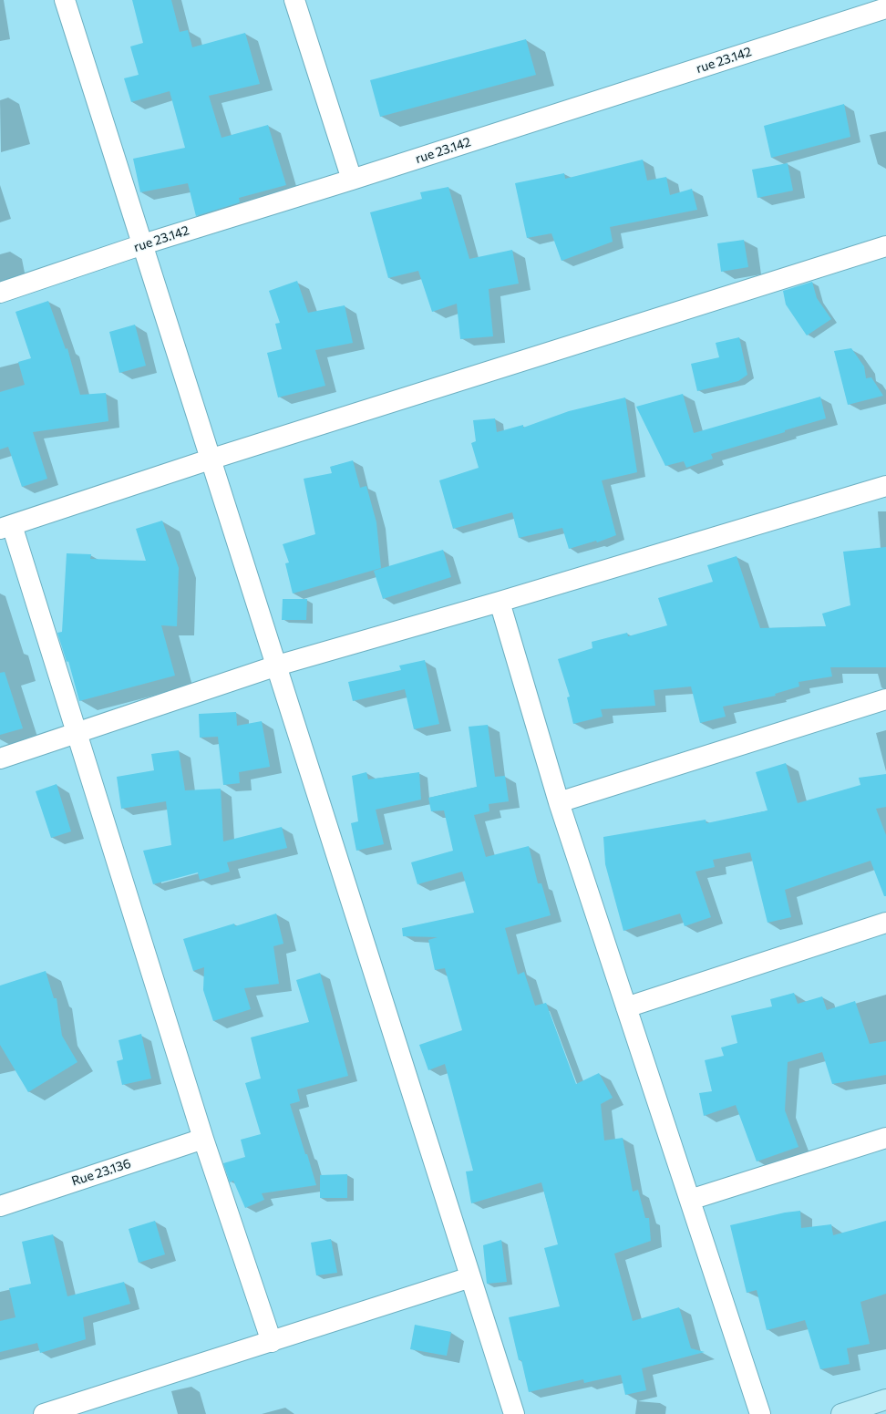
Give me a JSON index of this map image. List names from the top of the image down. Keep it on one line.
{"streets":{"street":["rue 23.142","Rue 23.136"]}}
